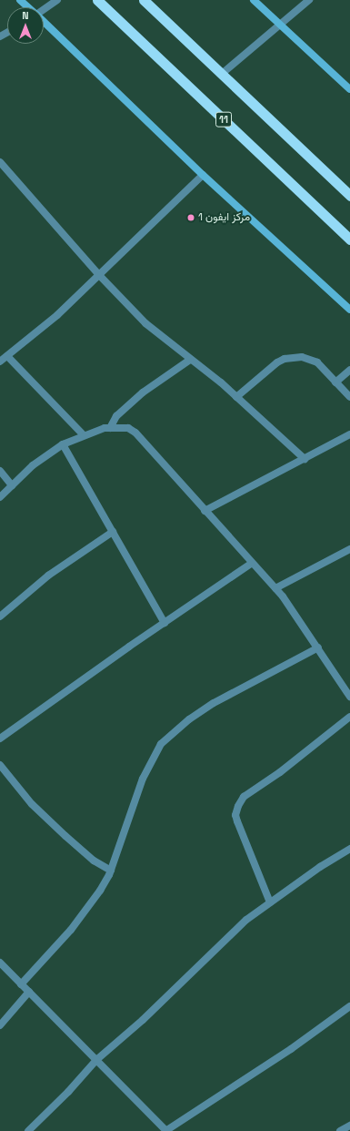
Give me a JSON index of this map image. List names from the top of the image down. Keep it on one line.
{"streets":{"highway":["11"]},"places":["مركز ايفون 1"],"north":"top"}
